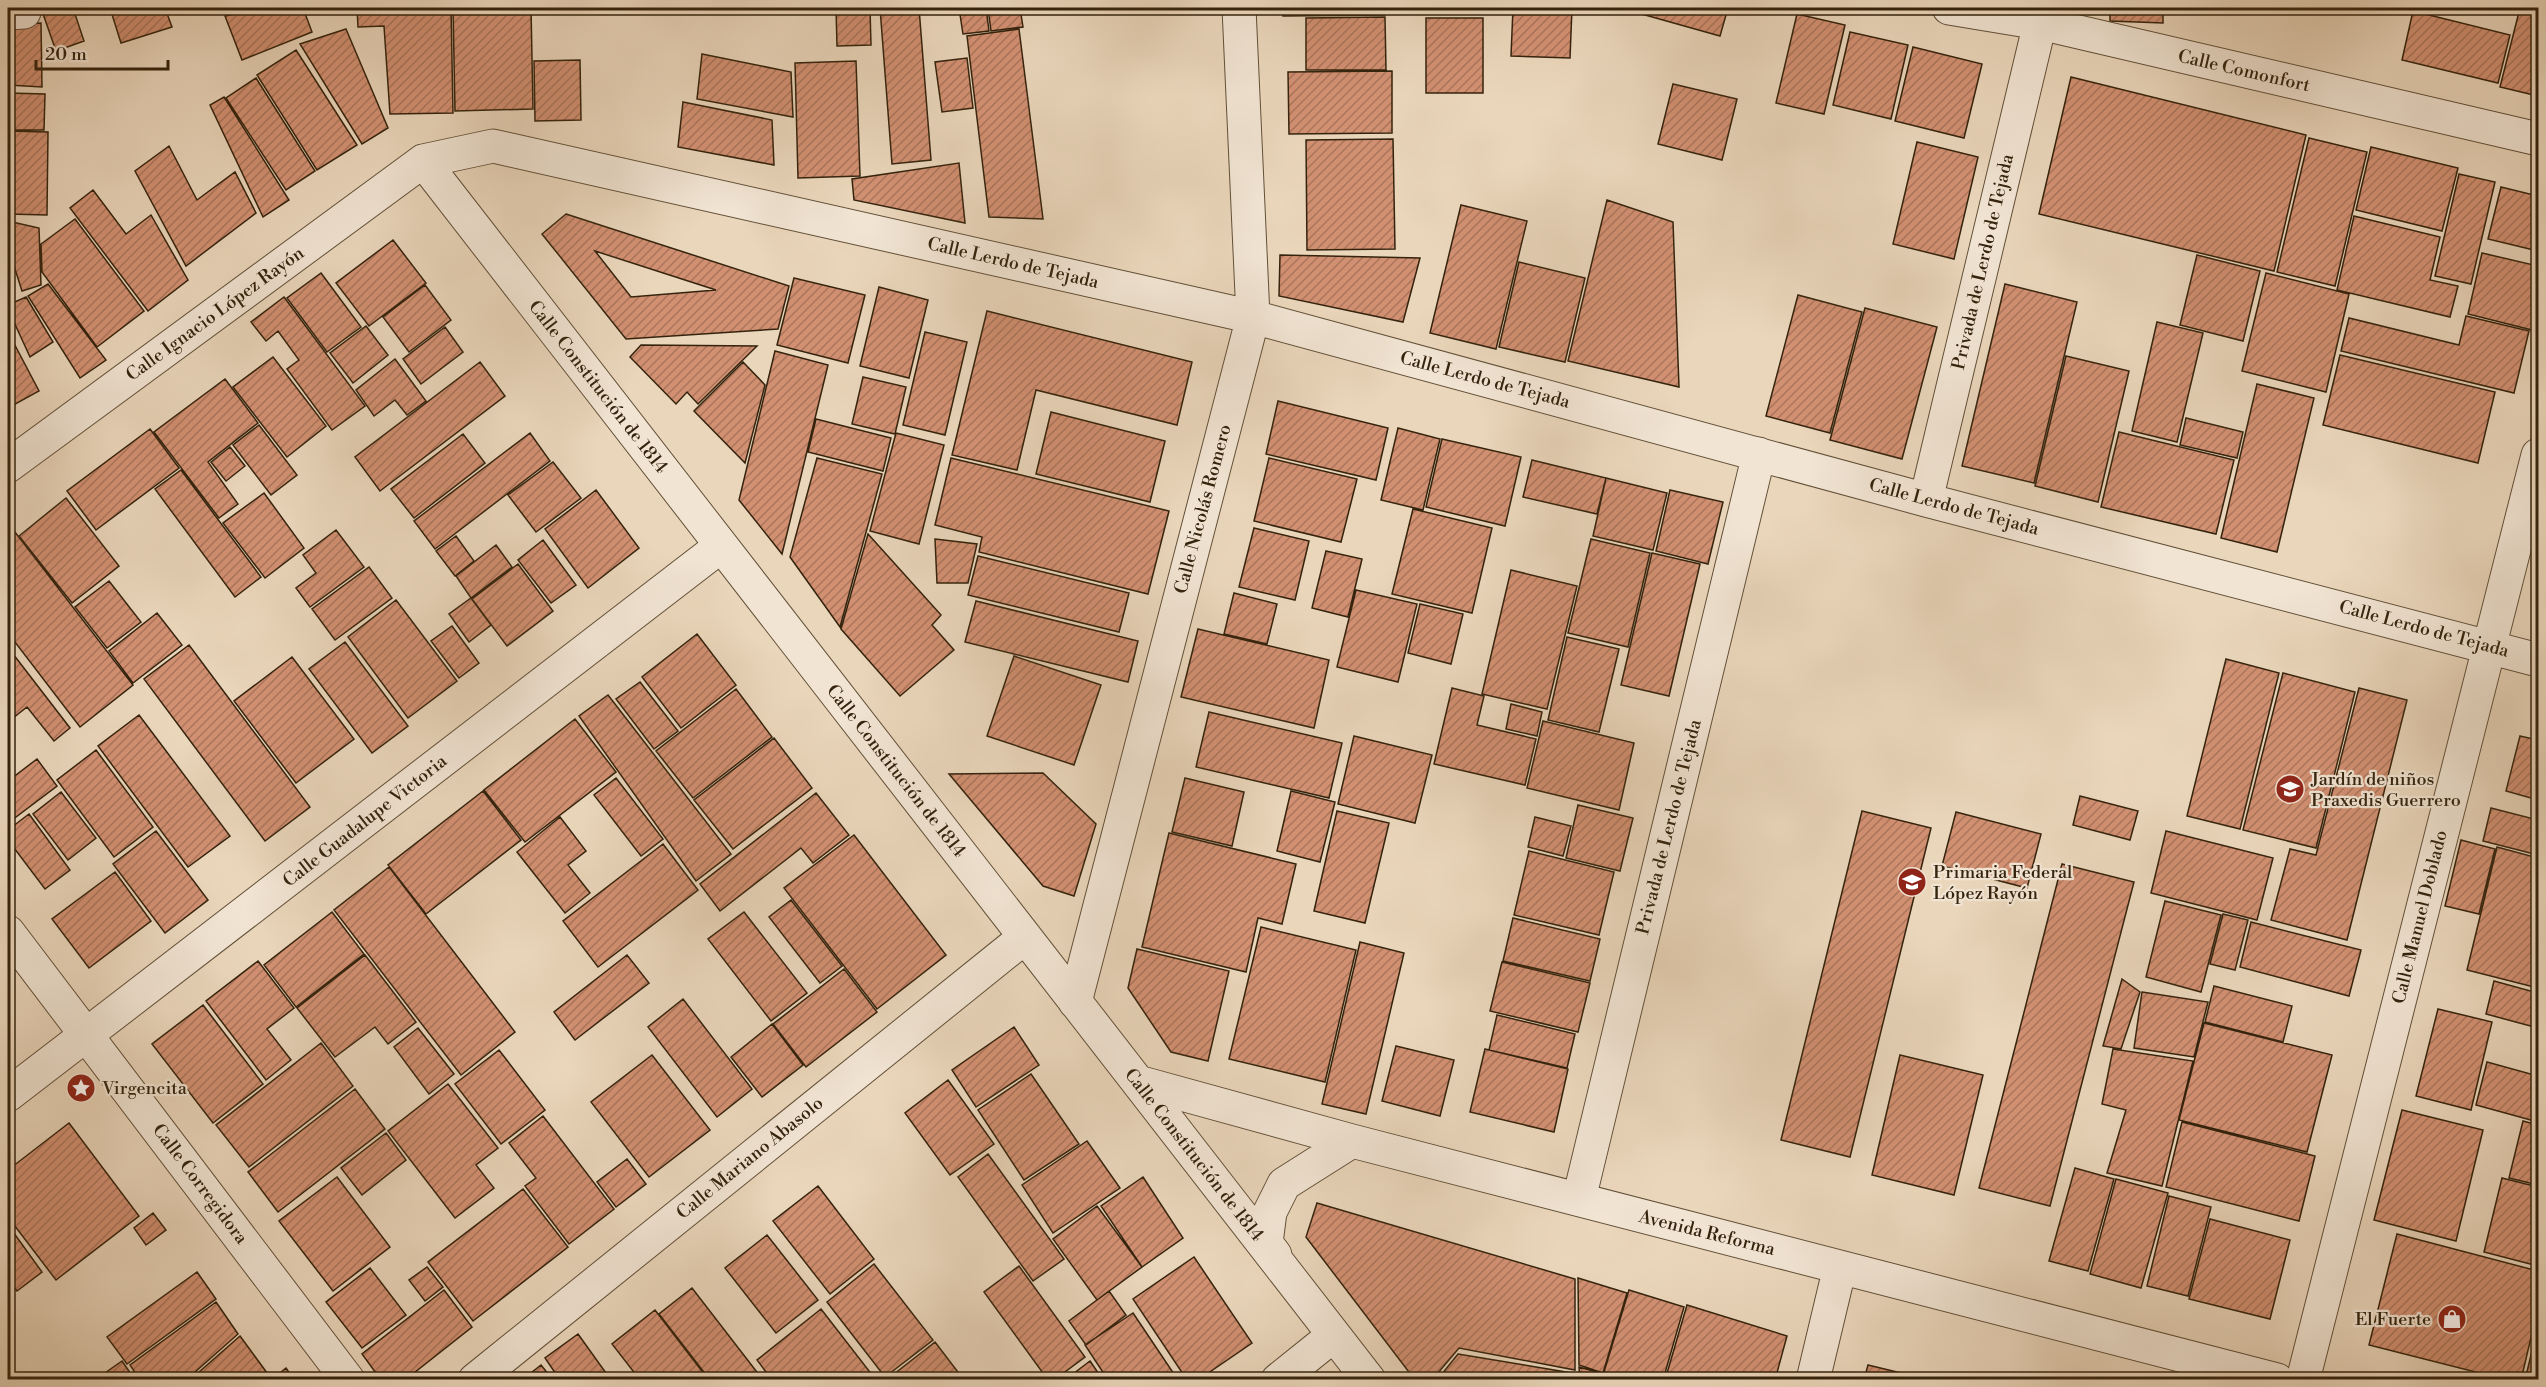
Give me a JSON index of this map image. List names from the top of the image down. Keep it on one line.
{"streets":{"street":["Calle Comonfort","Privada de Lerdo de Tejada","Calle Lerdo de Tejada","Calle Ignacio López Rayón","Calle Constitución de 1814","Calle Nicolás Romero","Calle Guadalupe Victoria","Calle Manuel Doblado","Calle Mariano Abasolo","Calle Corregidora","Avenida Reforma"]},"crossings":[["Calle Comonfort","Privada de Lerdo de Tejada"],["Privada de Lerdo de Tejada","Calle Lerdo de Tejada"],["Privada de Lerdo de Tejada","Avenida Reforma"],["Calle Lerdo de Tejada","Calle Ignacio López Rayón"],["Calle Lerdo de Tejada","Calle Constitución de 1814"],["Calle Lerdo de Tejada","Calle Nicolás Romero"],["Calle Lerdo de Tejada","Calle Manuel Doblado"],["Calle Ignacio López Rayón","Calle Constitución de 1814"],["Calle Constitución de 1814","Calle Nicolás Romero"],["Calle Constitución de 1814","Calle Guadalupe Victoria"],["Calle Constitución de 1814","Calle Mariano Abasolo"],["Calle Constitución de 1814","Avenida Reforma"],["Calle Guadalupe Victoria","Calle Corregidora"]],"places":{"school or university":["Jardín de niños Praxedis Guerrero","Primaria Federal López Rayón"],"place":["Virgencita"],"shop":["El Fuerte"]},"scale_bar":"20 m"}
